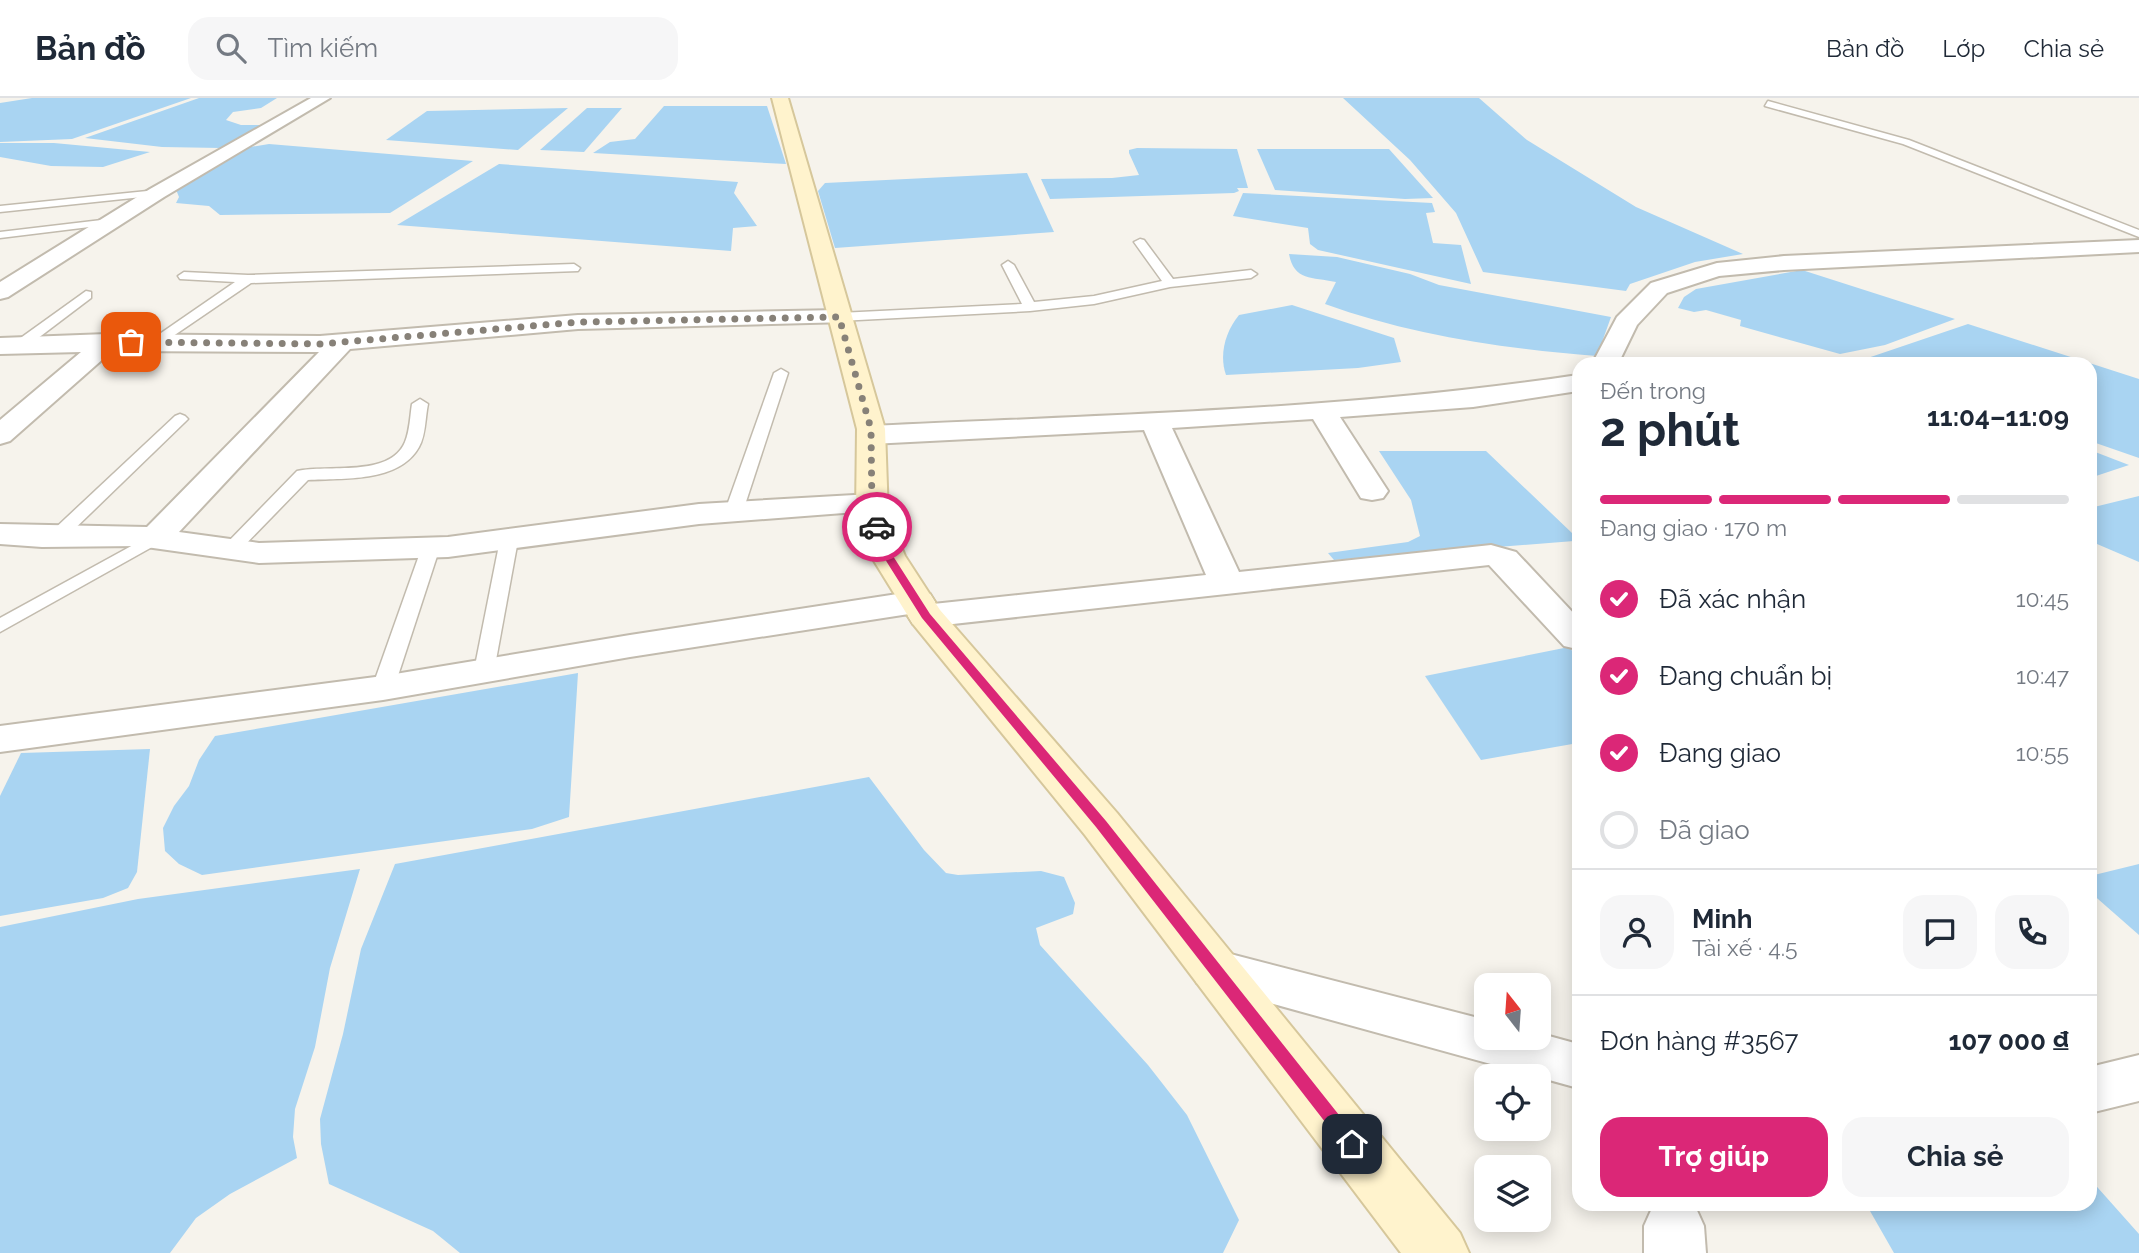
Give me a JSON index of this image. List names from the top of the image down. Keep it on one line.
{"north":"top","page":{"header":"Bản đồ","search":"Tìm kiếm","nav":["Bản đồ","Lớp","Chia sẻ"],"heading":["2 phút","Đến trong","11:04–11:09"],"panel":["Minh","Tài xế · 4.5","Đơn hàng #3567","107 000 ₫"],"bar":"Đang giao · 170 m","list":[["Đã xác nhận","10:45"],["Đang chuẩn bị","10:47"],["Đang giao","10:55"],"Đã giao"],"buttons":["Trợ giúp","Chia sẻ"]}}
